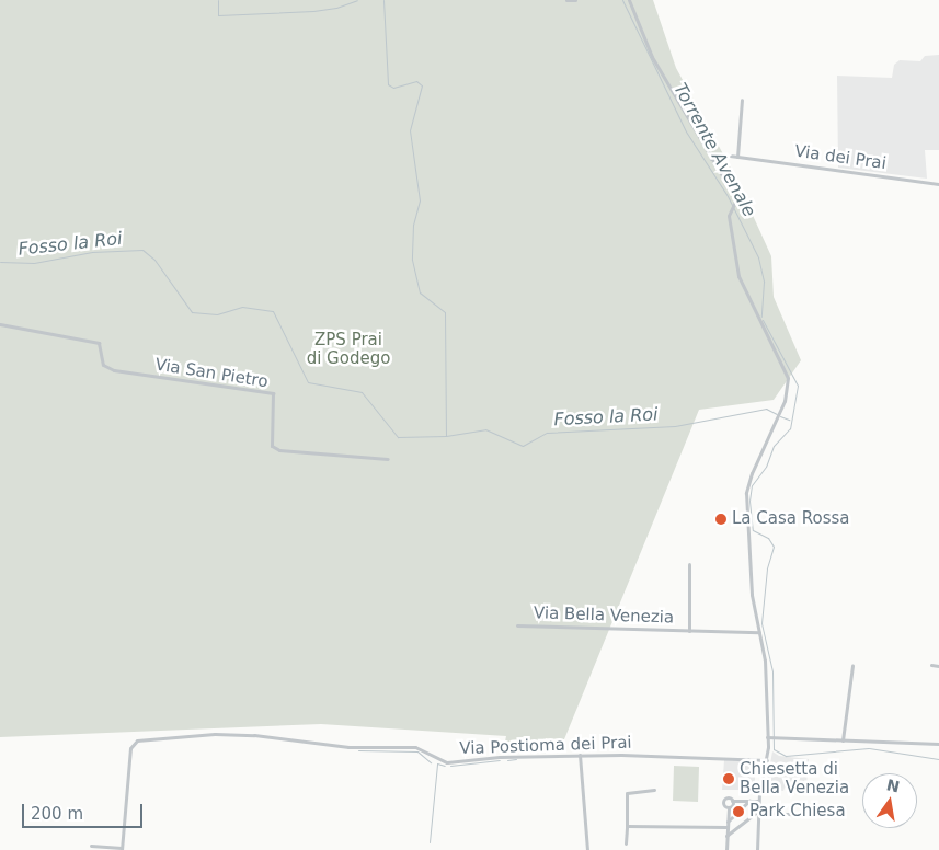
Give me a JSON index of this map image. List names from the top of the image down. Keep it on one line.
{"streets":{"street":["Via dei Prai","Via San Pietro","Via Bella Venezia","Via Postioma dei Prai"]},"water":["Torrente Avenale","Fosso la Roi"],"parks":["ZPS Prai di Godego"],"places":["La Casa Rossa","Chiesetta di Bella Venezia","Park Chiesa"],"scale_bar":"200 m","north":"top"}
